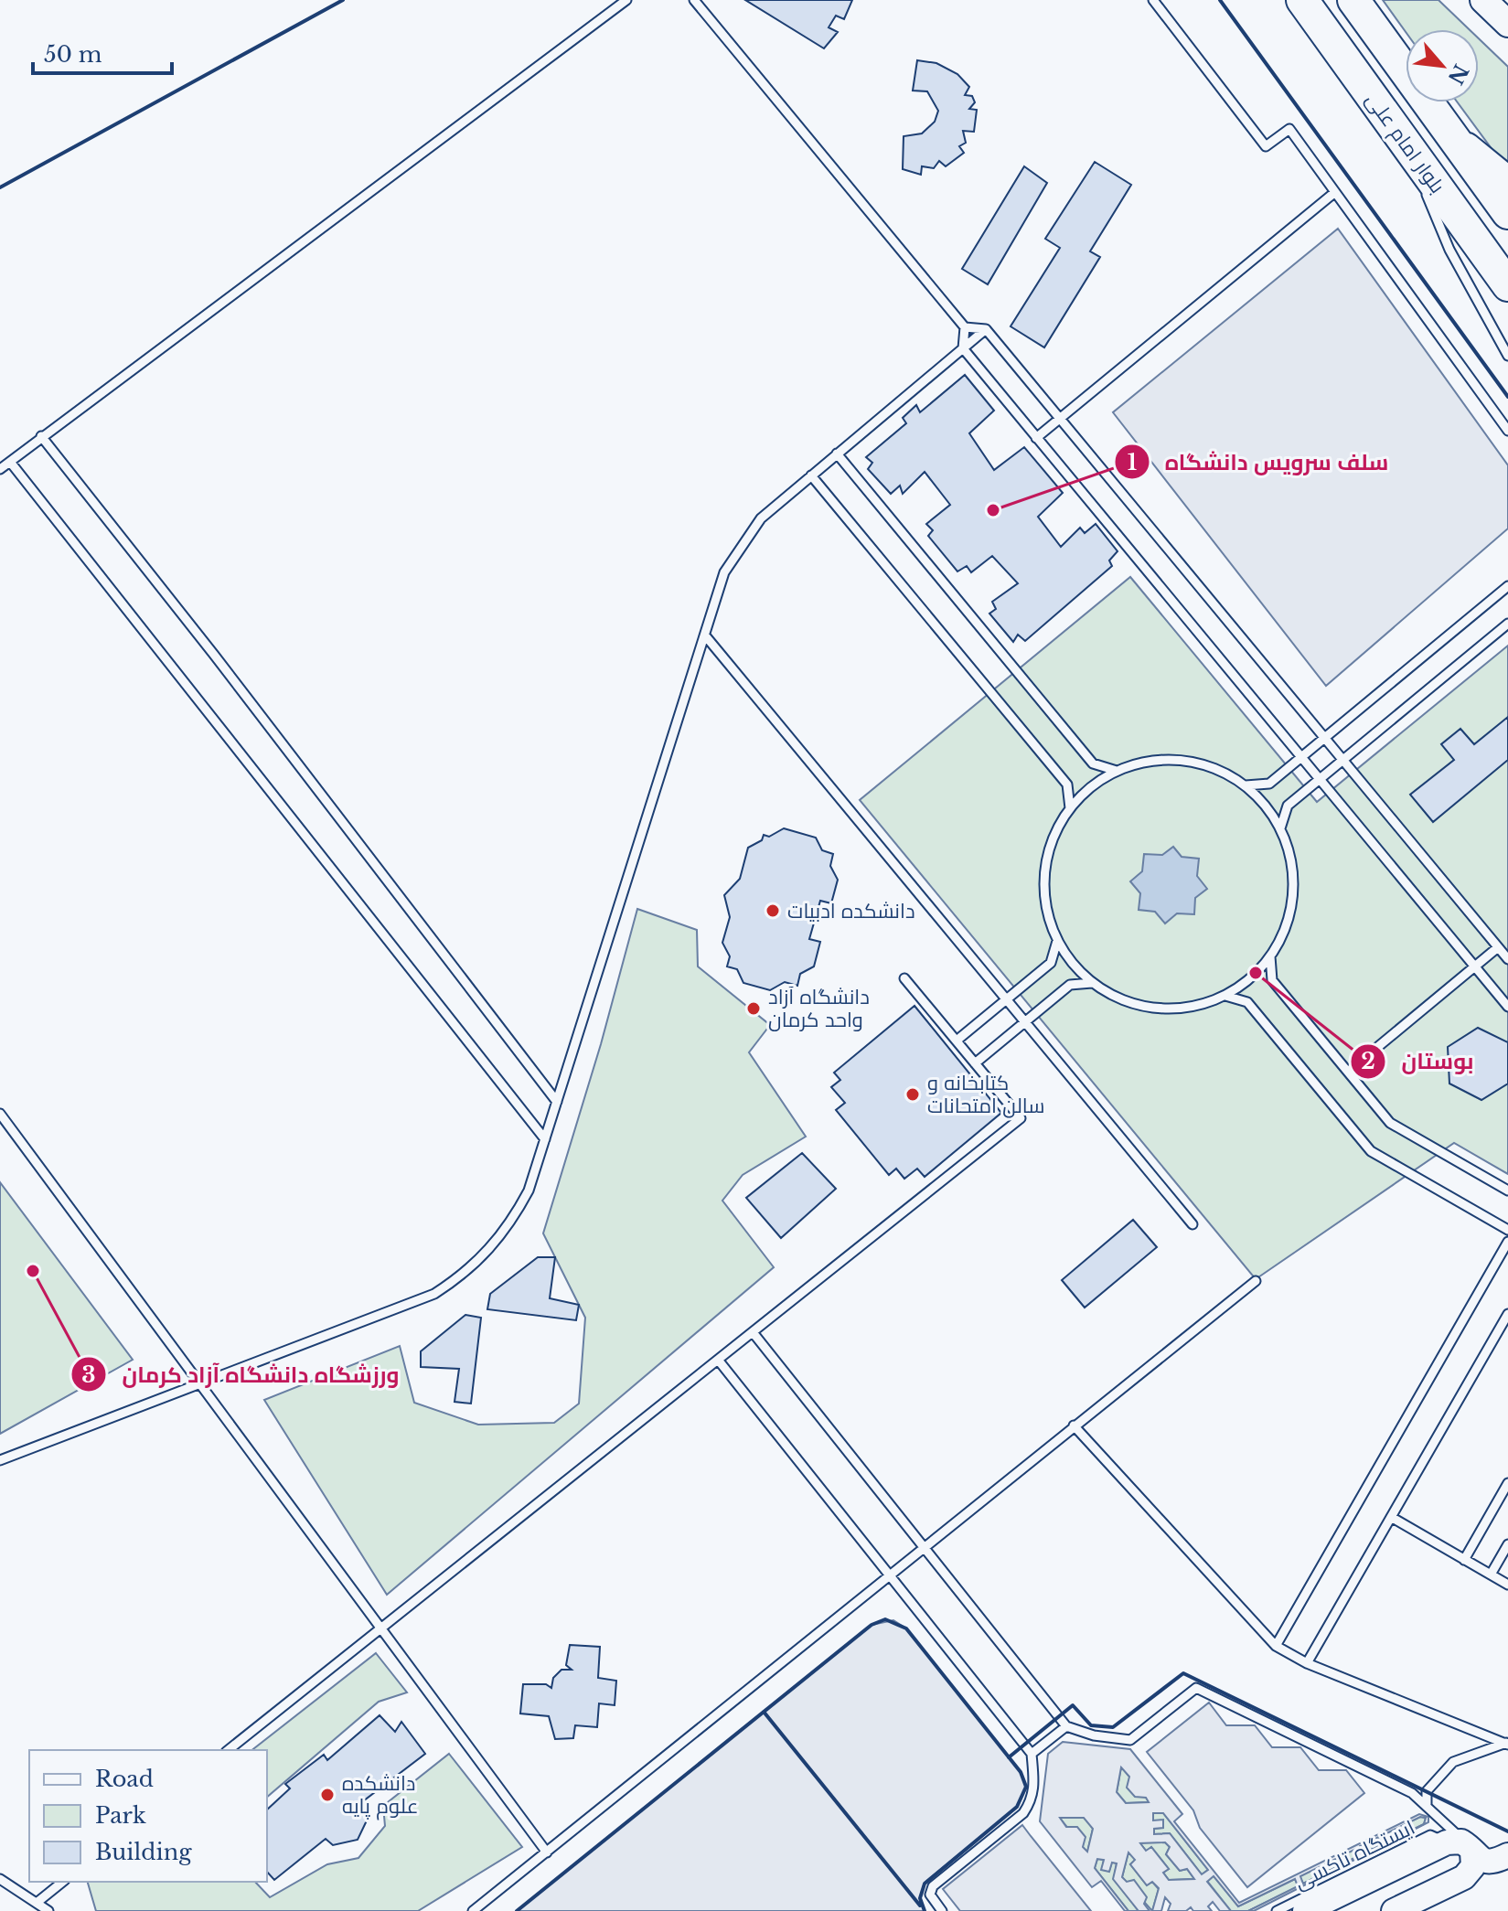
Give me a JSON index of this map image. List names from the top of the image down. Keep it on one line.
{"streets":{"highway":["بلوار امام علی"],"lane":["ایستگاه تاکسی"]},"places":["سلف سرویس دانشگاه","دانشکده ادبیات","بوستان","دانشگاه آزاد واحد کرمان","کتابخانه و سالن امتحانات","ورزشگاه دانشگاه آزاد کرمان","دانشکده علوم پایه"],"legend":["Road","Park","Building"],"scale_bar":"50 m","north":"bottom right"}
